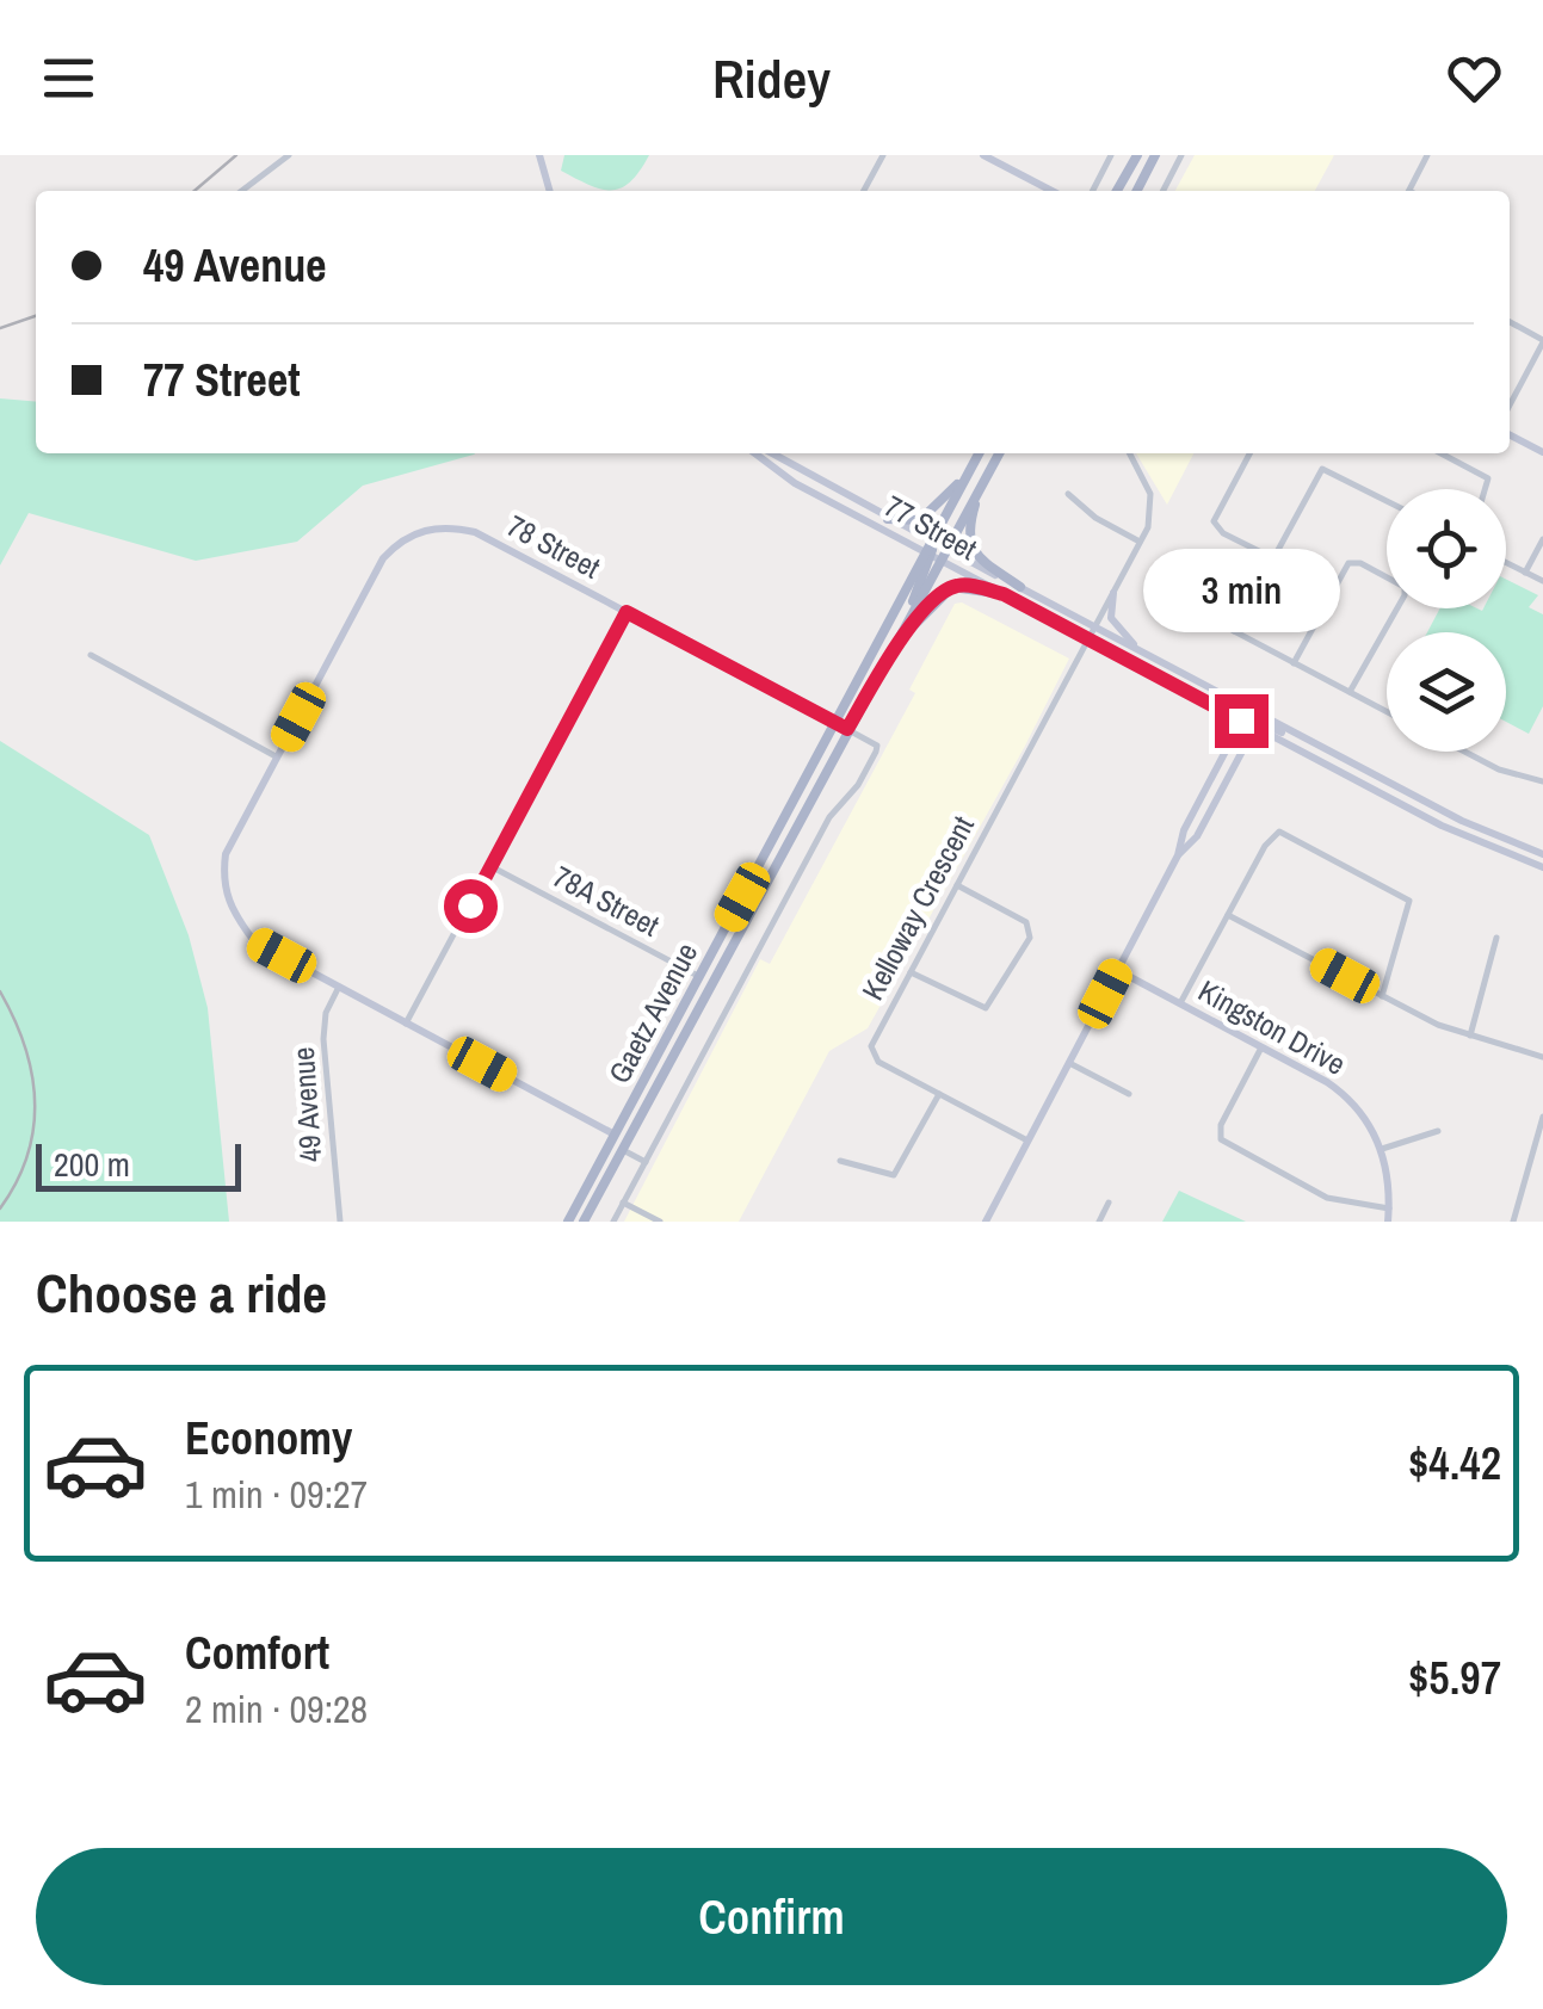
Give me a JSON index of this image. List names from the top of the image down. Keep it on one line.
{"streets":{"main road":["Gaetz Avenue"],"street":["77 Street","78 Street","78A Street","Kelloway Crescent","Kingston Drive","49 Avenue"]},"crossings":[["77 Street","Kelloway Crescent"],["77 Street","Gaetz Avenue"],["78 Street","Gaetz Avenue"],["78A Street","Gaetz Avenue"]],"scale_bar":"200 m","page":{"header":"Ridey","banner":["49 Avenue","77 Street"],"bubble":"3 min","scale":"200 m","heading":"Choose a ride","list":[{"name":"Economy","note":"1 min · 09:27","value":"$4.42"},{"name":"Comfort","note":"2 min · 09:28","value":"$5.97"}],"buttons":"Confirm"}}
